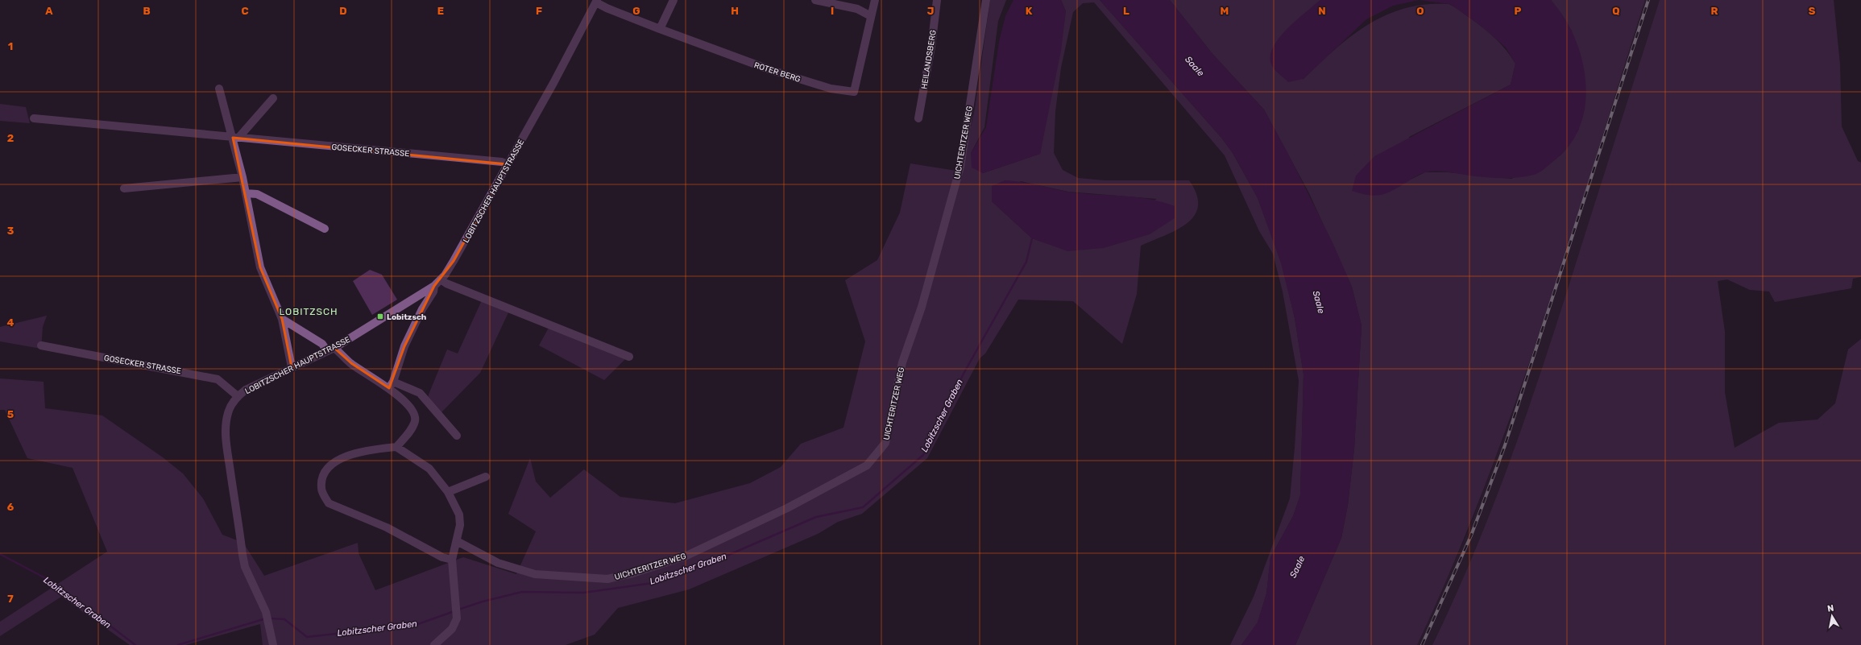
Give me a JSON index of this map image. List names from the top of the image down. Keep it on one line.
{"streets":{"street":["HEILANDSBERG","ROTER BERG","UICHTERITZER WEG","GOSECKER STRASSE","LOBITZSCHER HAUPTSTRASSE"]},"crossings":[["GOSECKER STRASSE","LOBITZSCHER HAUPTSTRASSE"]],"districts":["LOBITZSCH"],"water":["Saale","Lobitzscher Graben"],"places":{"transit":["Lobitzsch"]},"north":"top","grid":{"columns":["A","B","C","D","E","F","G","H","I","J","K","L","M","N","O","P","Q","R","S"],"rows":["1","2","3","4","5","6","7"]}}
